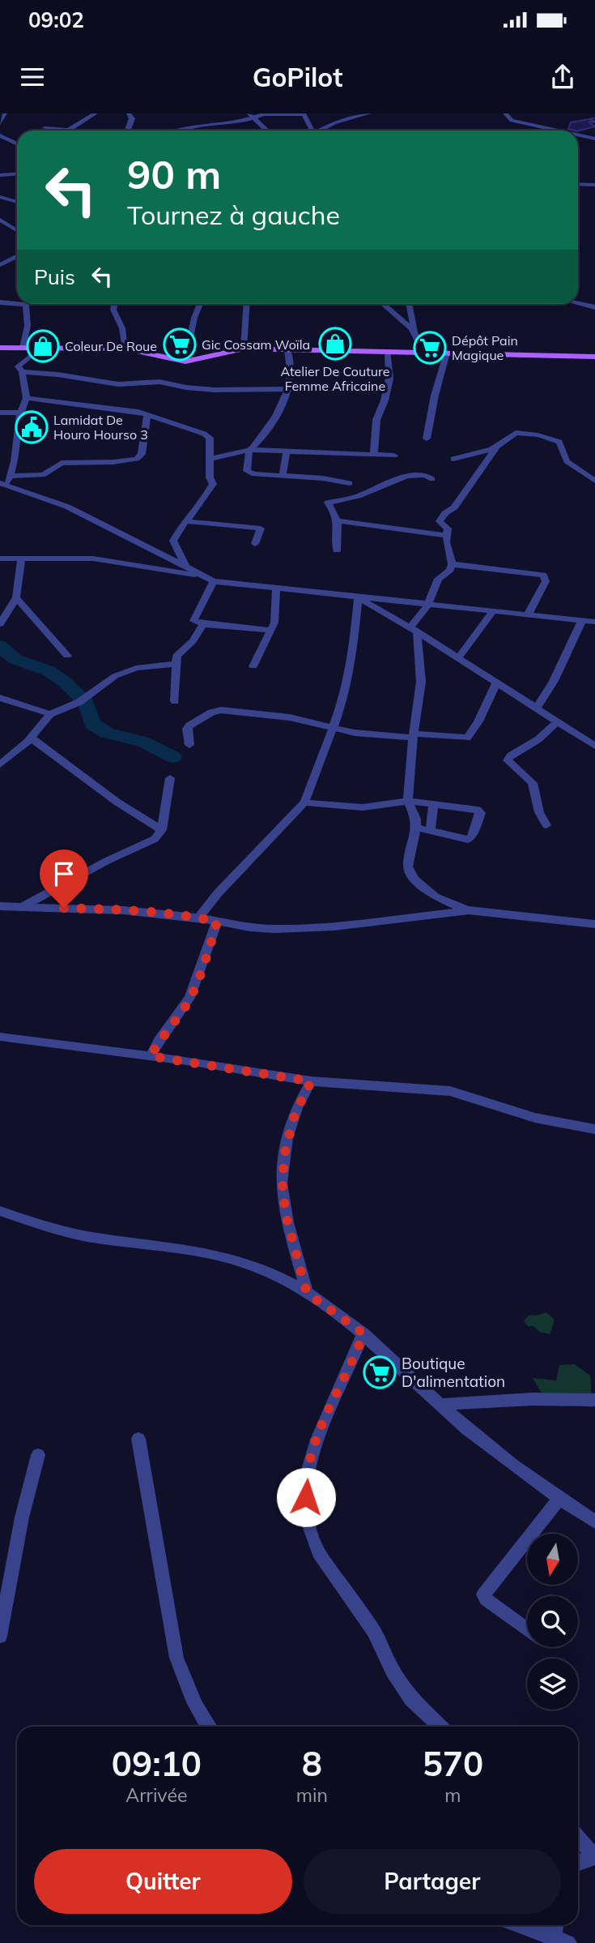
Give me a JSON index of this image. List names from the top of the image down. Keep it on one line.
{"places":{"shop":["Atelier De Couture Femme Africaine","Coleur De Roue"],"supermarket":["Gic Cossam Woïla","Dépôt Pain Magique","Boutique D'alimentation"],"public building":["Lamidat De Houro Hourso 3"]},"north":"bottom","page":{"status":"09:02","header":"GoPilot","turn":["90 m","Tournez à gauche"],"then":"Puis","eta":["09:10","Arrivée","8","min","570","m"],"buttons":["Quitter","Partager"]}}
